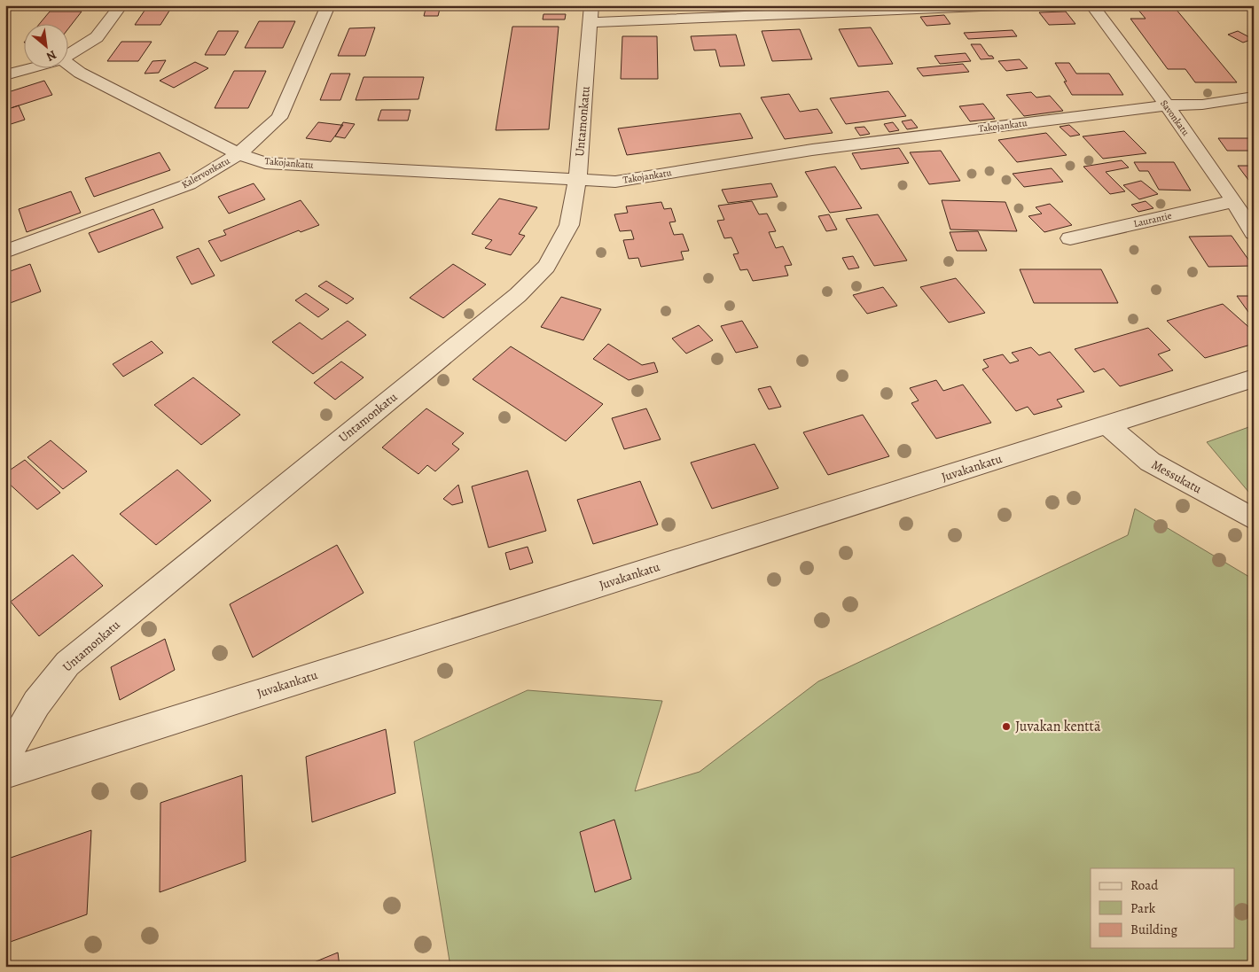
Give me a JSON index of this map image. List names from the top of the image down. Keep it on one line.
{"streets":{"street":["Savonkatu","Untamonkatu","Takojankatu","Kalervonkatu","Laurantie","Juvakankatu","Messukatu"]},"crossings":[["Savonkatu","Takojankatu"],["Savonkatu","Laurantie"],["Untamonkatu","Takojankatu"],["Takojankatu","Kalervonkatu"],["Juvakankatu","Messukatu"]],"places":["Juvakan kenttä"],"legend":["Road","Park","Building"],"north":"bottom right"}
